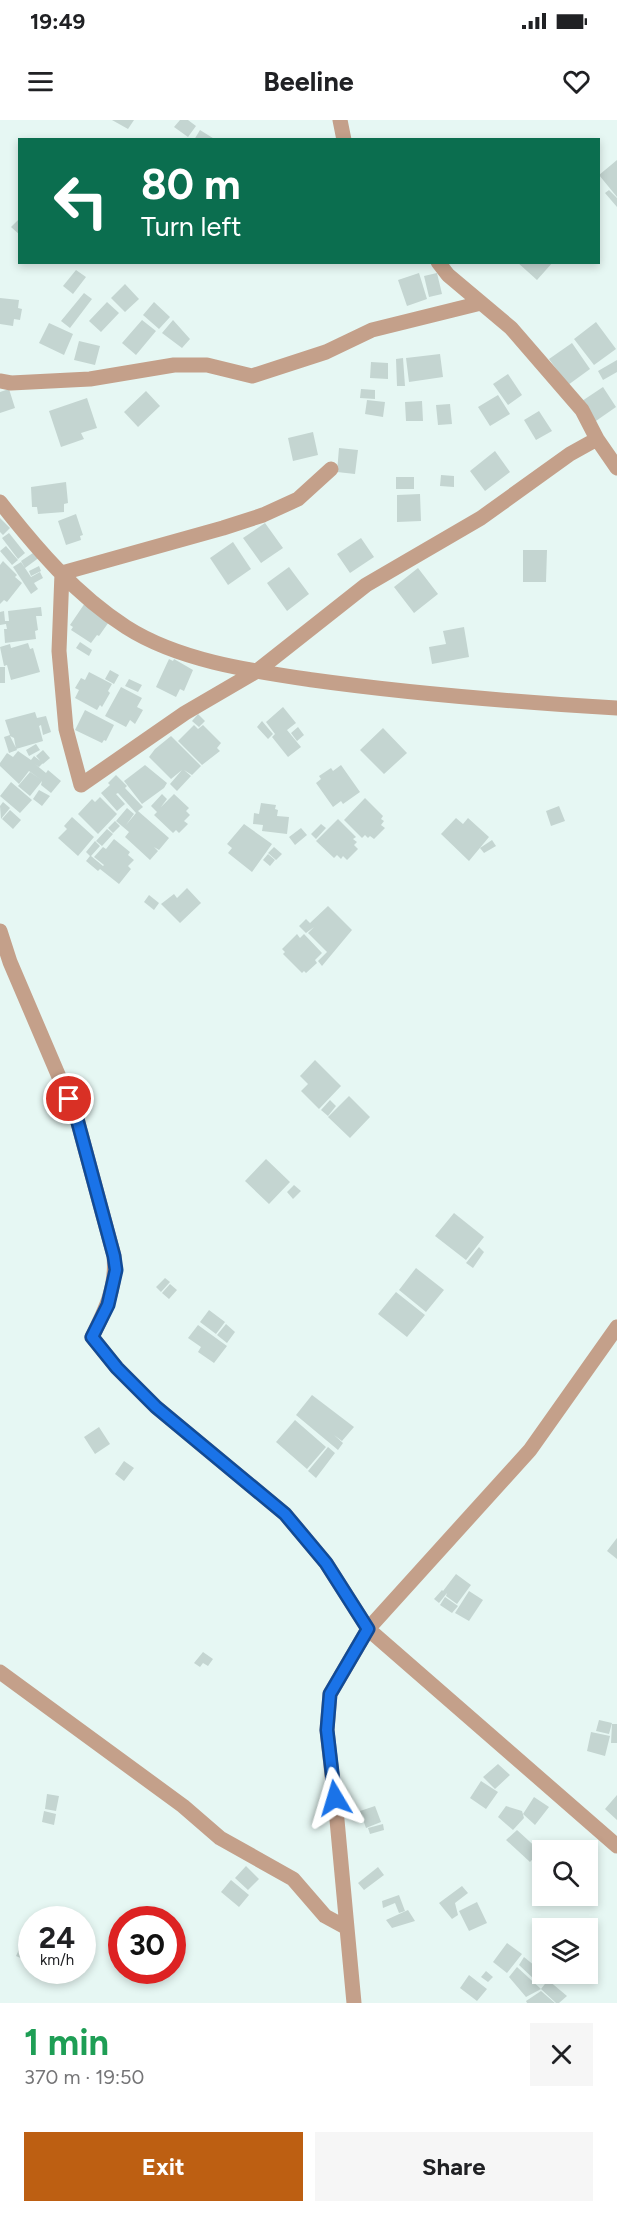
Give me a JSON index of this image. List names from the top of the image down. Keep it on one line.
{"page":{"status":"19:49","header":"Beeline","turn":["80 m","Turn left"],"speed":"24 km/h","limit":"30","heading":["1 min","370 m · 19:50"],"buttons":["Exit","Share"]}}
